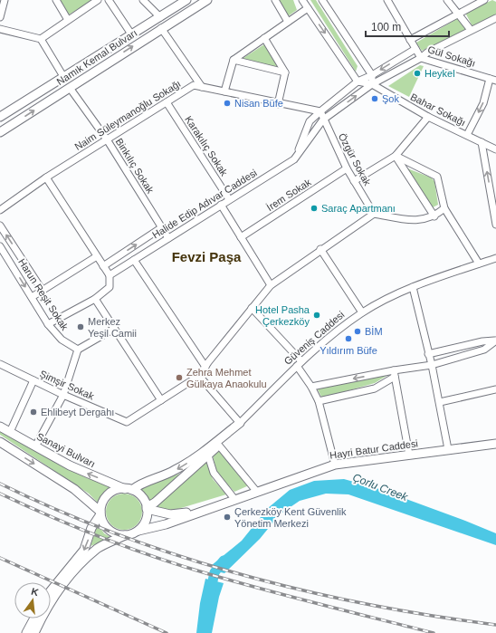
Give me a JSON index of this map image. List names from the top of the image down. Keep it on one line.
{"streets":{"main road":["Namık Kemal Bulvarı","Güveniş Caddesi","Hayri Batur Caddesi","Sanayi Bulvarı"],"street":["Gül Sokağı","Bahar Sokağı","Naim Süleymanoğlu Sokağı","Karakılıç Sokak","Özgür Sokak","Binkılıç Sokak","İrem Sokak","Halide Edip Adıvar Caddesi","Harun Reşit Sokak","Şimşir Sokak"]},"crossings":[["Gül Sokağı","Halide Edip Adıvar Caddesi"],["Namık Kemal Bulvarı","Binkılıç Sokak"],["Bahar Sokağı","Halide Edip Adıvar Caddesi"],["Naim Süleymanoğlu Sokağı","Karakılıç Sokak"],["Naim Süleymanoğlu Sokağı","Özgür Sokak"],["Naim Süleymanoğlu Sokağı","Binkılıç Sokak"],["Karakılıç Sokak","Halide Edip Adıvar Caddesi"],["Özgür Sokak","İrem Sokak"],["Özgür Sokak","Halide Edip Adıvar Caddesi"],["Binkılıç Sokak","Halide Edip Adıvar Caddesi"],["Güveniş Caddesi","Hayri Batur Caddesi"],["Güveniş Caddesi","Sanayi Bulvarı"],["Hayri Batur Caddesi","Sanayi Bulvarı"]],"districts":["Fevzi Paşa"],"water":["Çorlu Creek"],"places":["Heykel","Şok","Nisan Büfe","Saraç Apartmanı","Hotel Pasha Çerkezköy","Merkez Yeşil Camii","BİM","Yıldırım Büfe","Zehra Mehmet Gülkaya Anaokulu","Ehlibeyt Dergahı","Çerkezköy Kent Güvenlik Yönetim Merkezi"],"scale_bar":"100 m","north":"top"}
